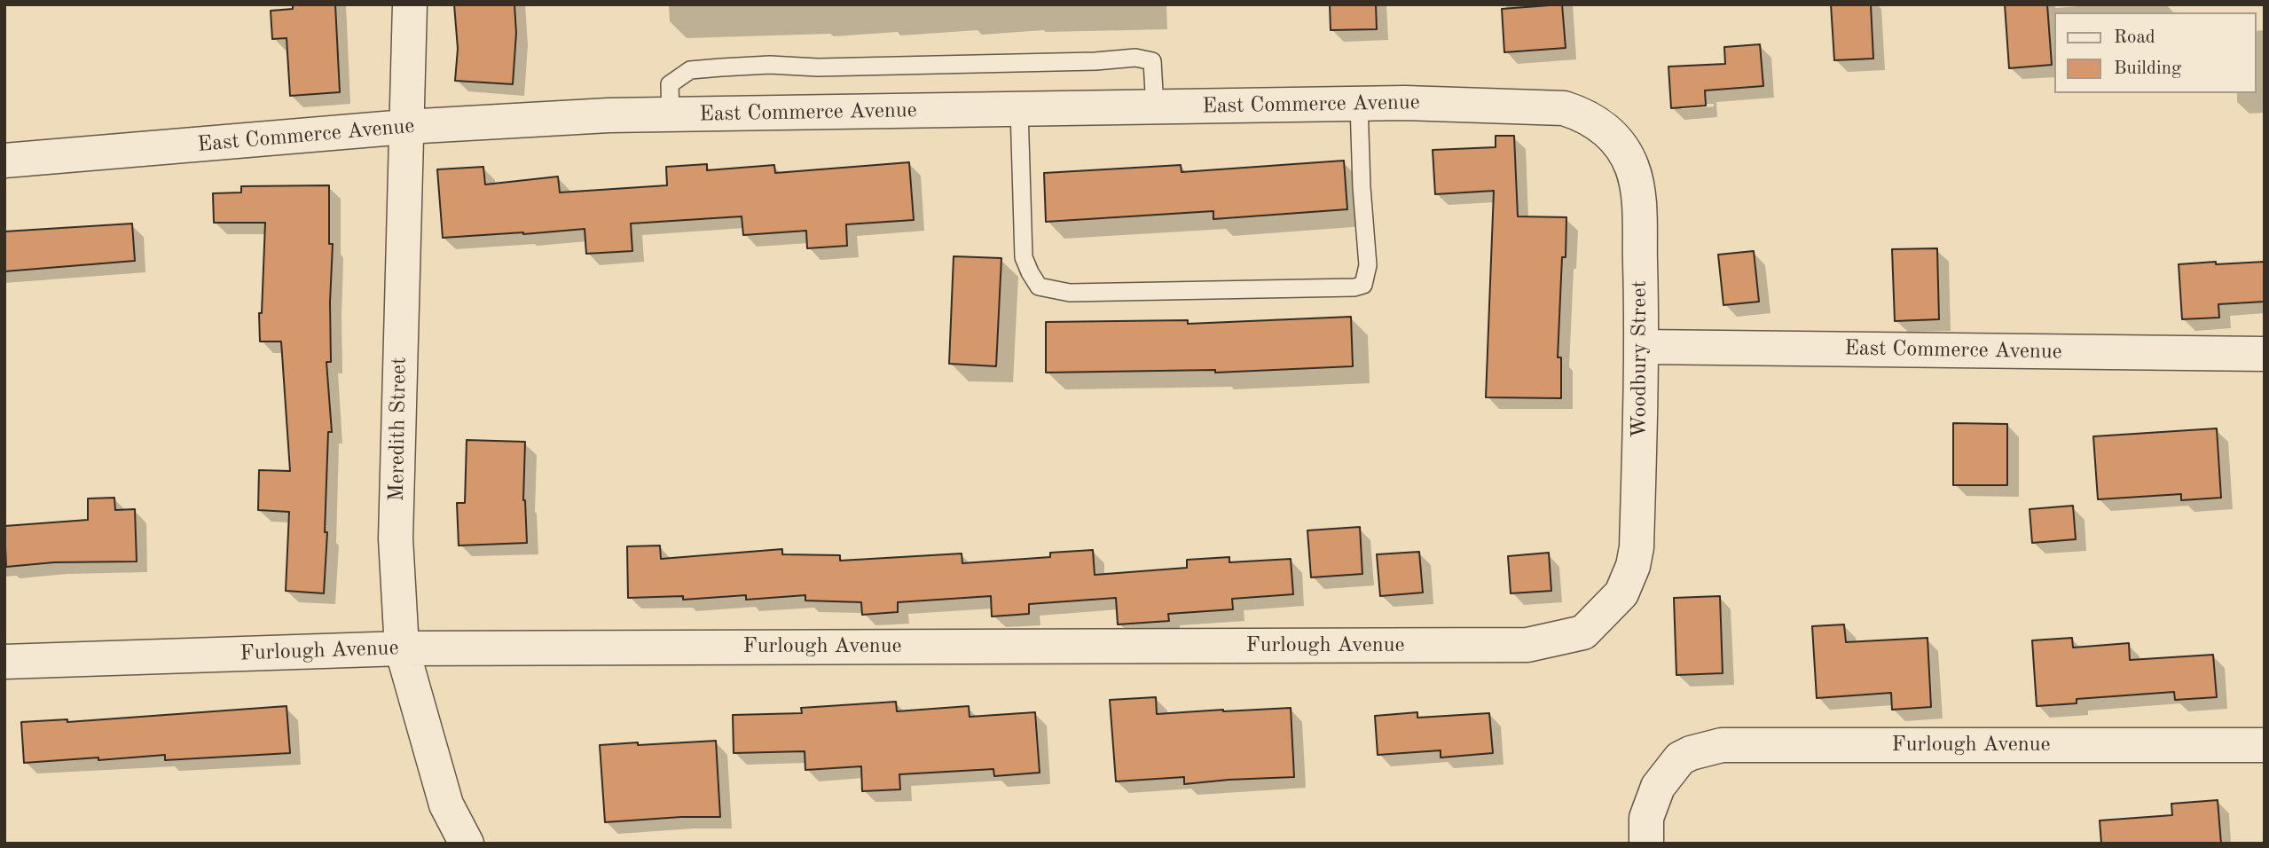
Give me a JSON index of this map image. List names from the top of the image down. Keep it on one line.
{"streets":{"street":["East Commerce Avenue","Woodbury Street","Meredith Street","Furlough Avenue"]},"crossings":[["East Commerce Avenue","Woodbury Street"],["East Commerce Avenue","Meredith Street"],["Woodbury Street","Furlough Avenue"],["Meredith Street","Furlough Avenue"]],"legend":["Road","Building"]}
